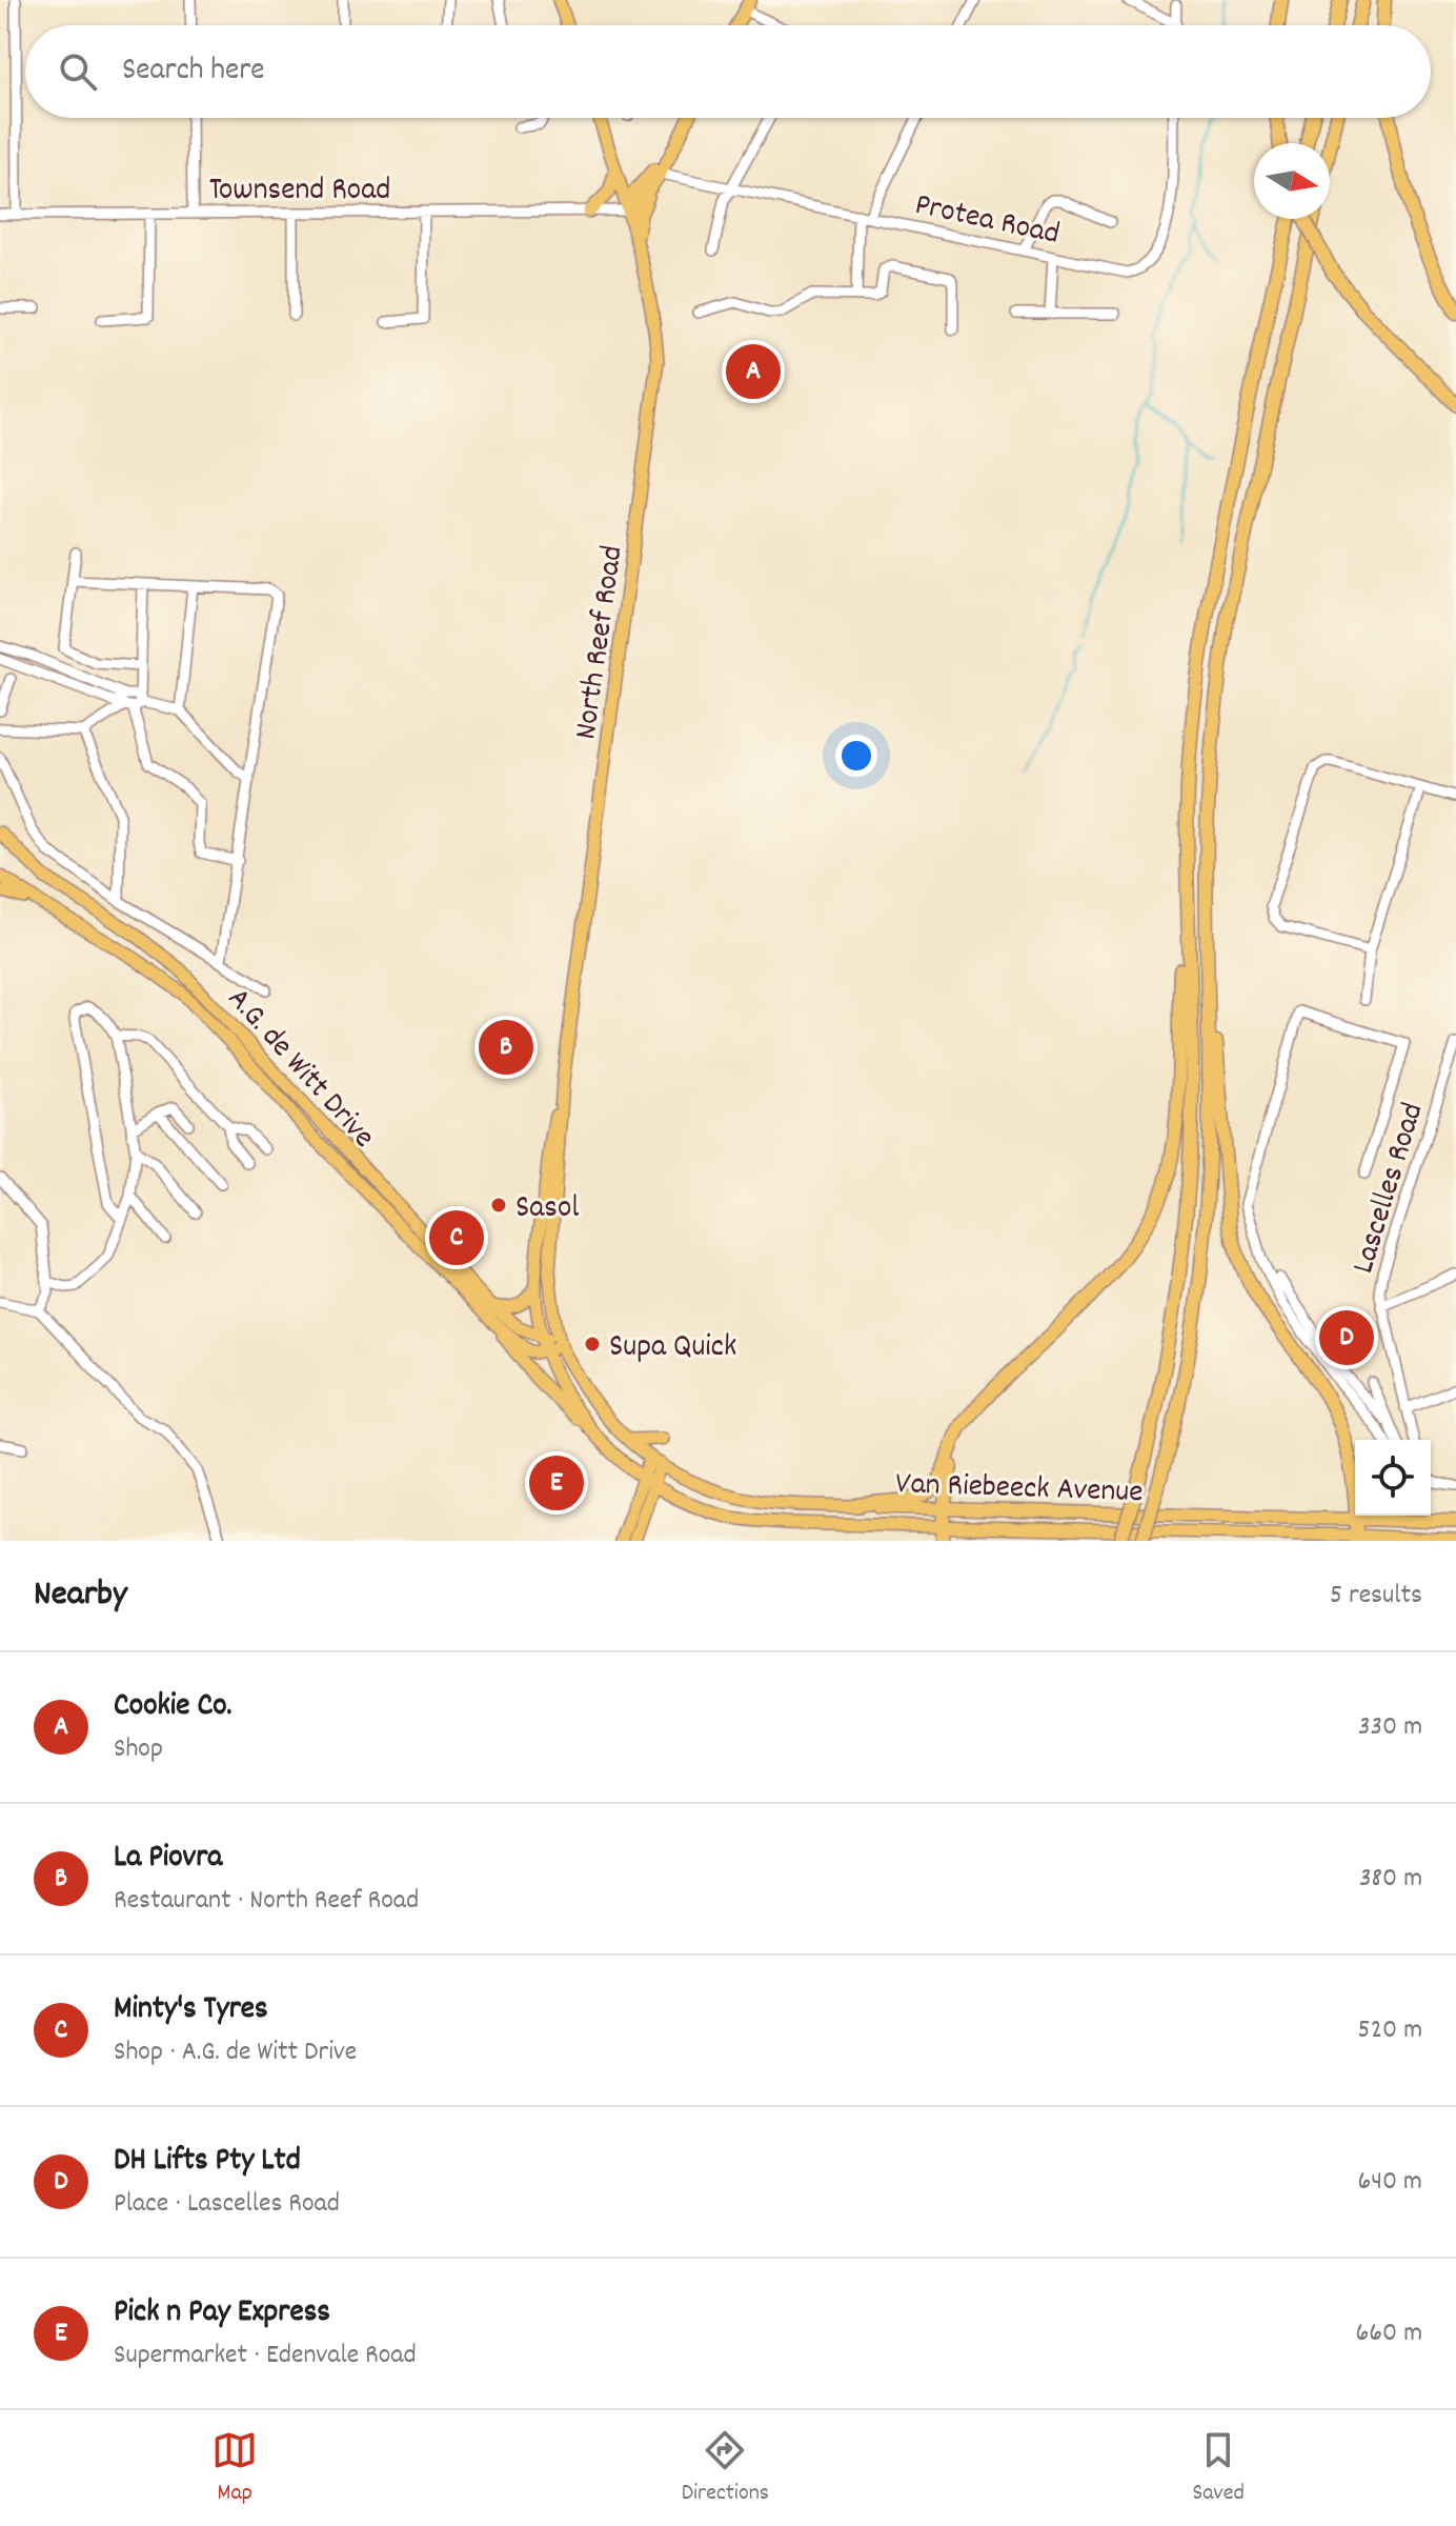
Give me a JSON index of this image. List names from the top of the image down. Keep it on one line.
{"streets":{"main road":["North Reef Road","A.G. de Witt Drive","Van Riebeeck Avenue"],"street":["Townsend Road","Protea Road","Lascelles Road"]},"crossings":[["Townsend Road","North Reef Road"],["North Reef Road","A.G. de Witt Drive"],["North Reef Road","Van Riebeeck Avenue"],["A.G. de Witt Drive","Van Riebeeck Avenue"]],"places":["Sasol","Supa Quick"],"north":"right","page":{"search":"Search here","pins":["A","B","C","D","E"],"heading":["Nearby","5 results"],"list":[{"mark":"A","name":"Cookie Co.","note":"Shop","value":"330 m"},{"mark":"B","name":"La Piovra","note":"Restaurant · North Reef Road","value":"380 m"},{"mark":"C","name":"Minty's Tyres","note":"Shop · A.G. de Witt Drive","value":"520 m"},{"mark":"D","name":"DH Lifts Pty Ltd","note":"Place · Lascelles Road","value":"640 m"},{"mark":"E","name":"Pick n Pay Express","note":"Supermarket · Edenvale Road","value":"660 m"}],"nav":["Map","Directions","Saved"]}}
